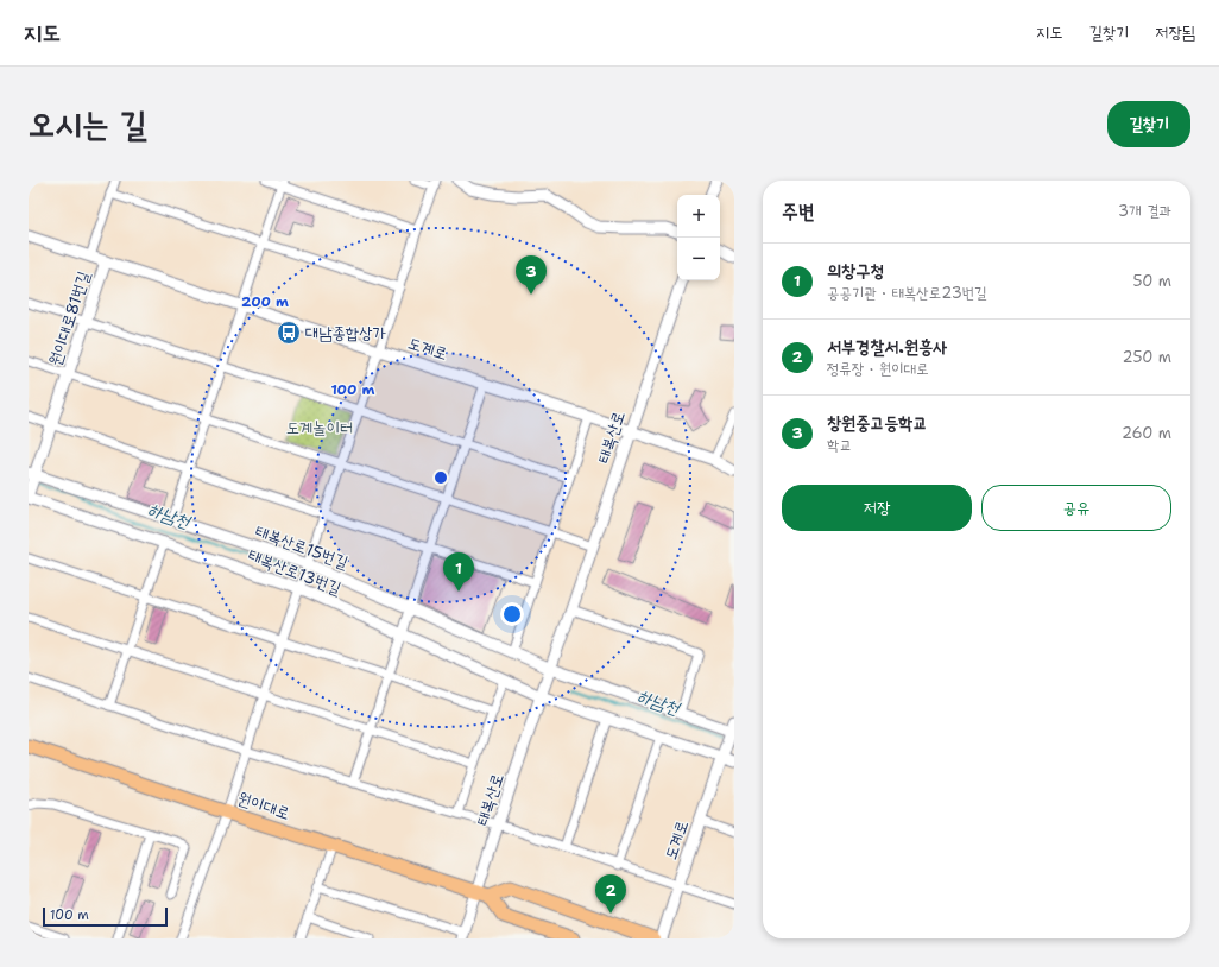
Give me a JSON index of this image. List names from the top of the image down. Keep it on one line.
{"streets":{"main road":["원이대로"],"street":["원이대로81번길","도계로","태복산로","태복산로15번길","태복산로13번길"]},"crossings":[["원이대로81번길","도계로"],["원이대로81번길","태복산로15번길"],["원이대로81번길","태복산로13번길"],["도계로","태복산로"],["도계로","태복산로15번길"],["도계로","태복산로13번길"],["태복산로","태복산로15번길"],["태복산로","태복산로13번길"],["태복산로","원이대로"]],"water":["하남천"],"parks":["도계놀이터"],"places":{"bus stop":["대남종합상가"]},"scale_bar":"100 m","page":{"header":"지도","nav":["지도","길찾기","저장됨"],"title":"오시는 길","buttons":["길찾기",["저장","공유"]],"heading":["주변","3개 결과"],"map_buttons":["+","−"],"list":[{"mark":"1","name":"의창구청","note":"공공기관 · 태복산로23번길","value":"50 m"},{"mark":"2","name":"서부경찰서.원흥사","note":"정류장 · 원이대로","value":"250 m"},{"mark":"3","name":"창원중고등학교","note":"학교","value":"260 m"}],"pins":["3","1","2"],"scale":"100 m"},"rings":["200 m","100 m"]}
